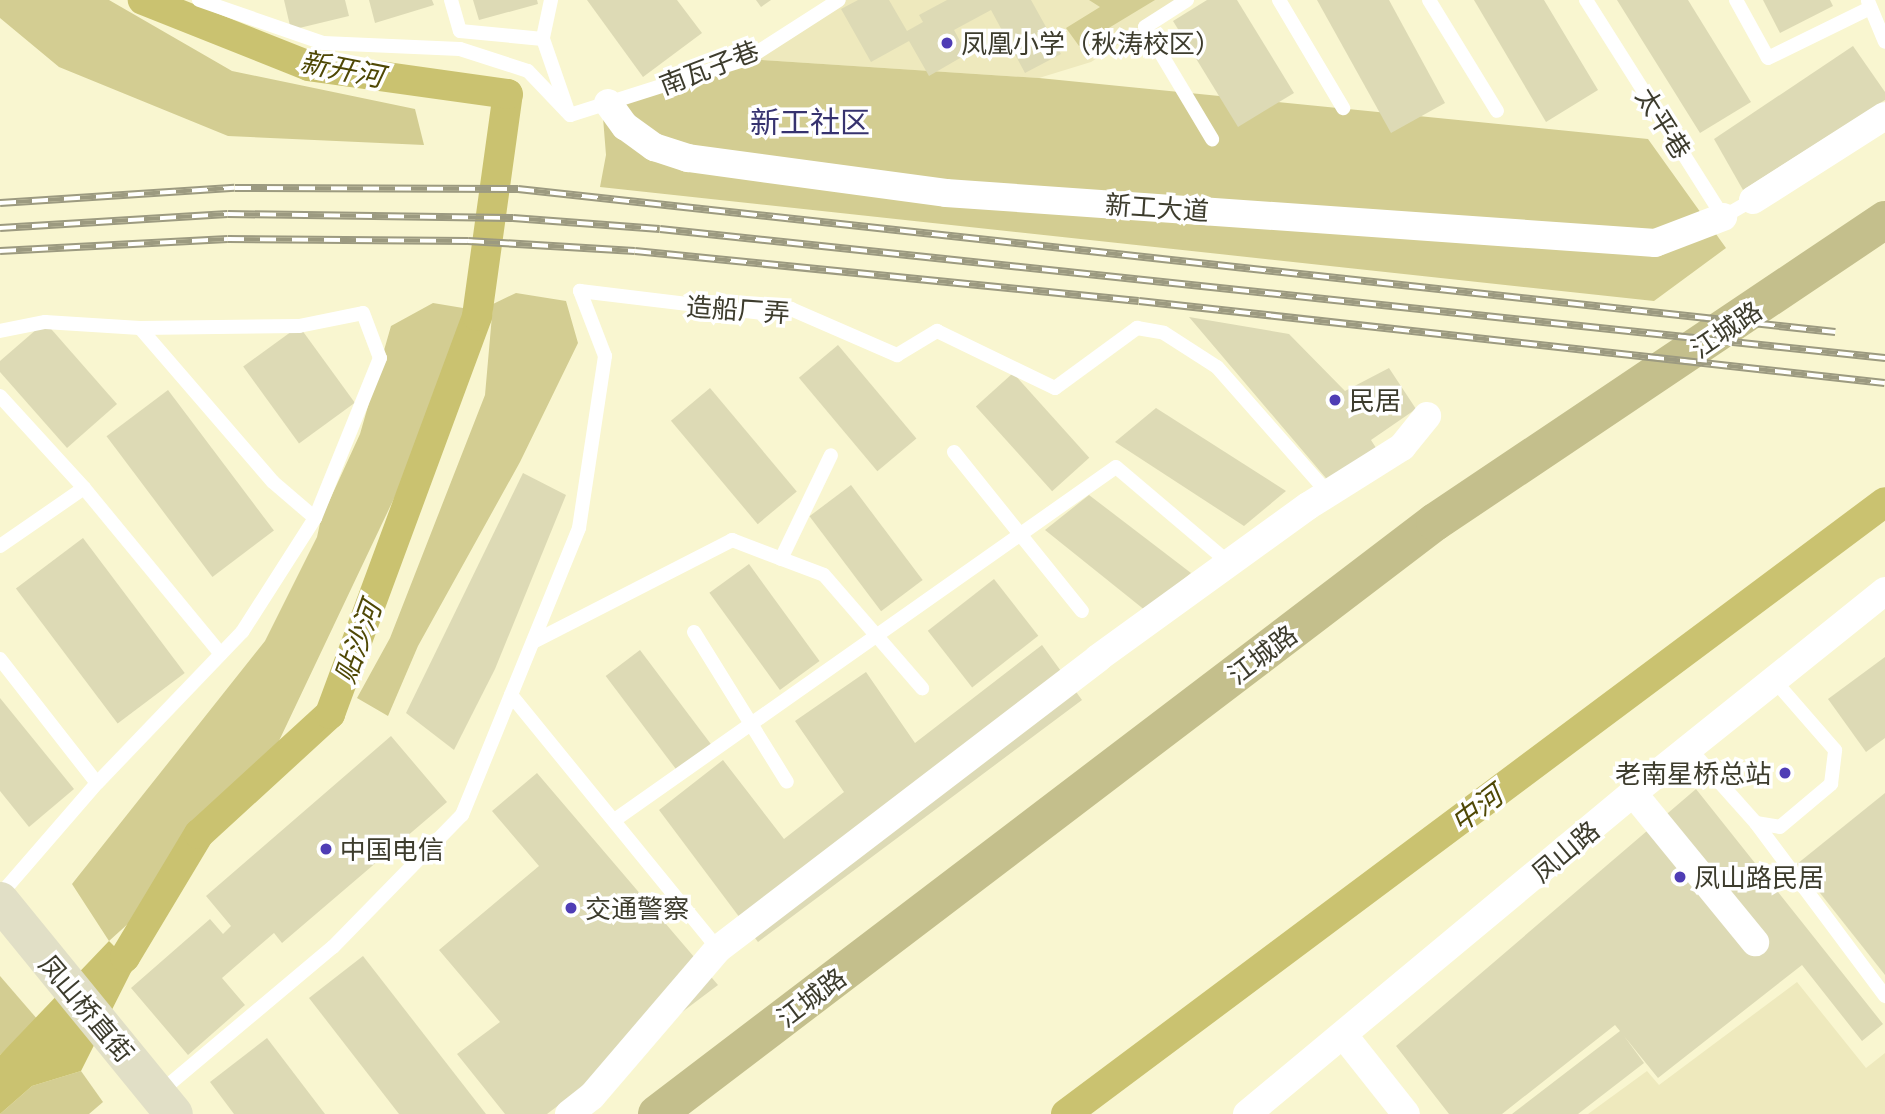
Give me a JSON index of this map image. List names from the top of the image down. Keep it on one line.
{"streets":{"main road":["江城路"],"street":["新工大道","凤山路","凤山桥直街"],"lane":["南瓦子巷","太平巷","造船厂弄"]},"crossings":[["南瓦子巷","新工大道"],["太平巷","新工大道"]],"districts":["新工社区"],"water":["新开河","贴沙河","中河"],"places":["凤凰小学（秋涛校区）","民居","老南星桥总站","中国电信","凤山路民居","交通警察"]}
